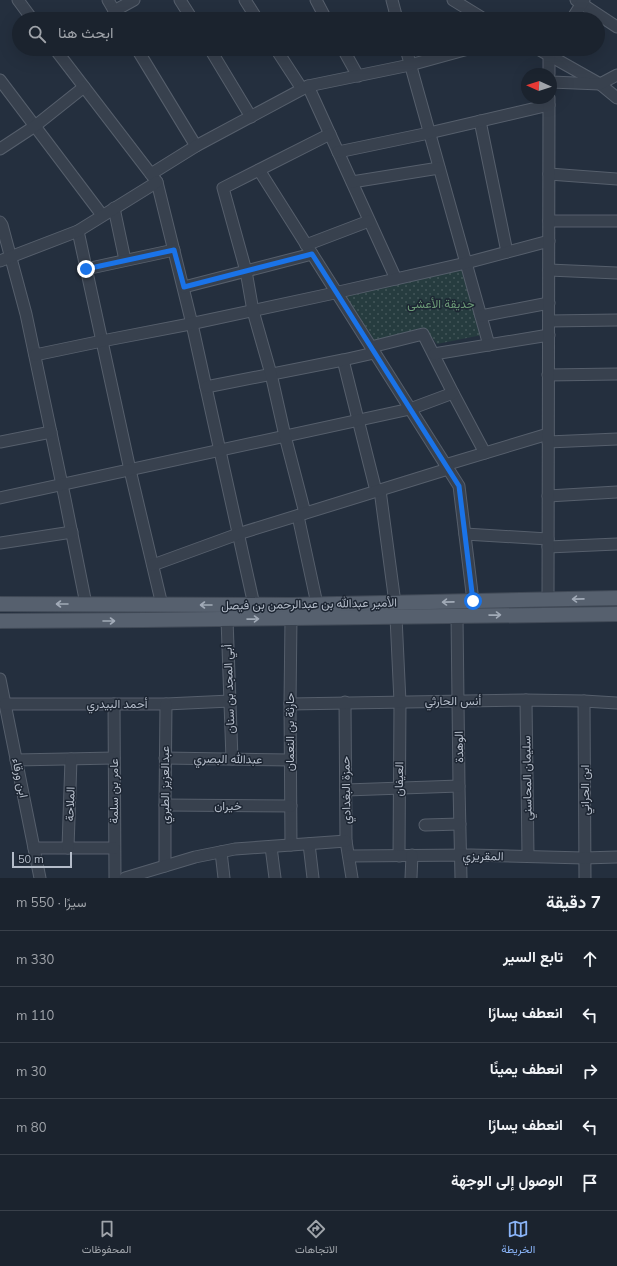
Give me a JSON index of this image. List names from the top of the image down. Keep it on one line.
{"streets":{"main road":["الأمير عبدالله بن عبدالرحمن بن فيصل"],"street":["أبي المجد بن سنان","أنس الحارثي","أحمد البيدري","حارثة بن النعمان","الوهدة","عبدالله البصري","ابن ورقاء","سليمان المحاسني","العيفان","عبدالعزيز الطبري","حمزة البغدادي","ابن الحراني","عامر بن سلمة","الملاحة","خيران","المقريزي"]},"crossings":[["الأمير عبدالله بن عبدالرحمن بن فيصل","أبي المجد بن سنان"],["الأمير عبدالله بن عبدالرحمن بن فيصل","حارثة بن النعمان"],["الأمير عبدالله بن عبدالرحمن بن فيصل","الوهدة"],["الأمير عبدالله بن عبدالرحمن بن فيصل","العيفان"],["أبي المجد بن سنان","أحمد البيدري"],["أبي المجد بن سنان","عبدالله البصري"],["أنس الحارثي","حارثة بن النعمان"],["أنس الحارثي","الوهدة"],["أنس الحارثي","سليمان المحاسني"],["أنس الحارثي","العيفان"],["أنس الحارثي","حمزة البغدادي"],["أنس الحارثي","ابن الحراني"],["أحمد البيدري","ابن ورقاء"],["أحمد البيدري","عبدالعزيز الطبري"],["أحمد البيدري","عامر بن سلمة"],["حارثة بن النعمان","عبدالله البصري"],["حارثة بن النعمان","خيران"],["الوهدة","المقريزي"],["عبدالله البصري","عبدالعزيز الطبري"],["سليمان المحاسني","المقريزي"],["العيفان","المقريزي"],["عبدالعزيز الطبري","خيران"],["حمزة البغدادي","المقريزي"],["ابن الحراني","المقريزي"]],"parks":["حديقة الأعشى"],"scale_bar":"50 m","north":"left","page":{"search":"ابحث هنا","scale":"50 m","heading":["7 دقيقة","سيرًا · 550 m"],"list":[["تابع السير","330 m"],["انعطف يسارًا","110 m"],["انعطف يمينًا","30 m"],["انعطف يسارًا","80 m"],"الوصول إلى الوجهة"],"nav":["الخريطة","الاتجاهات","المحفوظات"]}}
